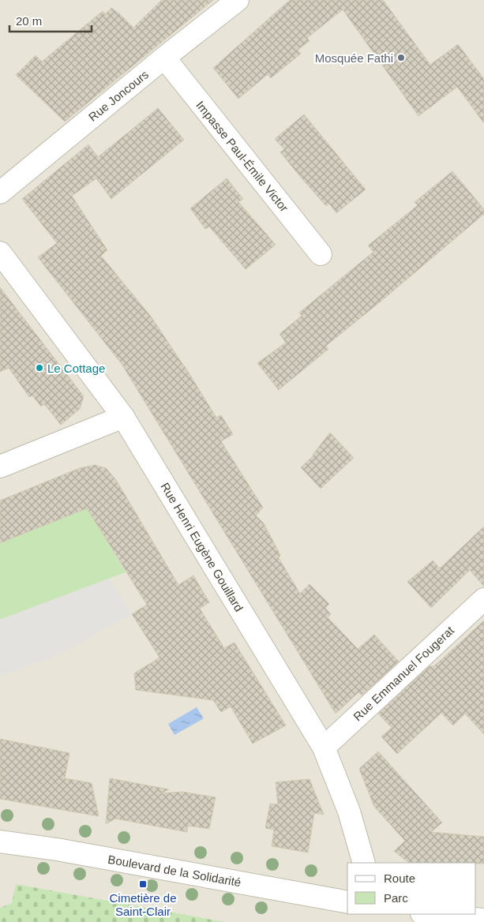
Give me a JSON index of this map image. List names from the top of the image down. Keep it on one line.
{"streets":{"street":["Rue Joncours","Impasse Paul-Émile Victor","Rue Henri Eugène Gouillard","Rue Emmanuel Fougerat","Boulevard de la Solidarité"]},"crossings":[["Rue Joncours","Impasse Paul-Émile Victor"],["Rue Henri Eugène Gouillard","Rue Emmanuel Fougerat"]],"places":{"other":["Mosquée Fathi","Le Cottage"],"transit":["Cimetière de Saint-Clair"]},"legend":["Route","Parc"],"scale_bar":"20 m"}
